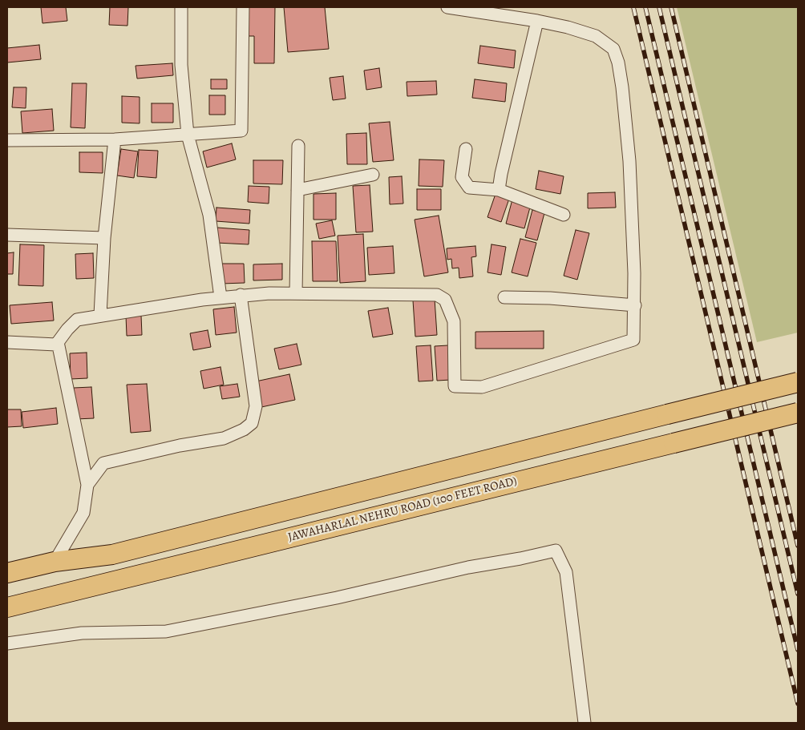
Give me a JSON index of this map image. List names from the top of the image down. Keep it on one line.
{"streets":{"main road":["JAWAHARLAL NEHRU ROAD (100 FEET ROAD)"]}}
